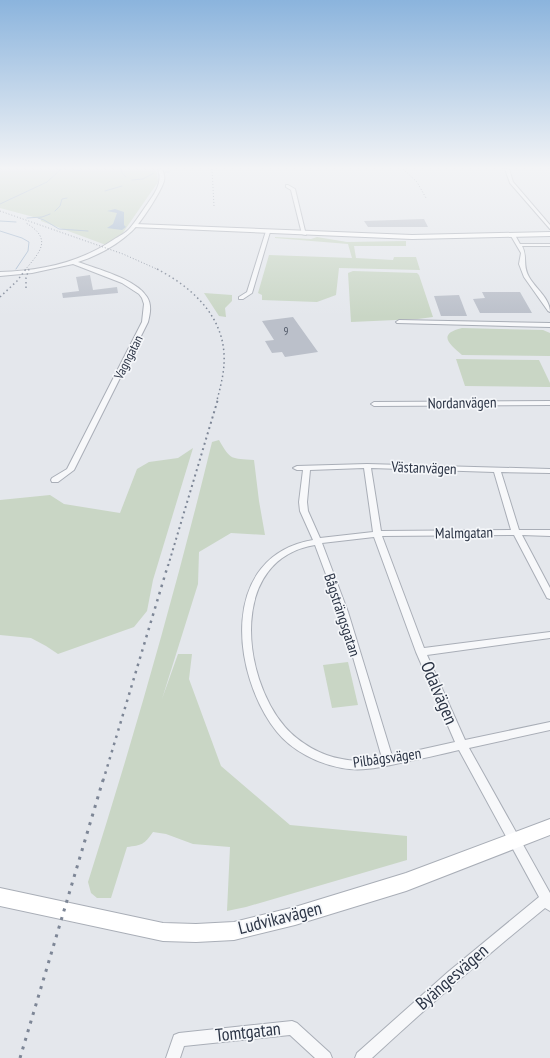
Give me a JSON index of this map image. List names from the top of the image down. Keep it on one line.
{"streets":{"street":["Vagngatan","Nordanvägen","Västanvägen","Malmgatan","Bågsträngsgatan","Odalvägen","Pilbågsvägen","Ludvikavägen","Byängesvägen","Tomtgatan"]},"crossings":[["Västanvägen","Bågsträngsgatan"],["Västanvägen","Odalvägen"],["Malmgatan","Odalvägen"],["Malmgatan","Pilbågsvägen"],["Bågsträngsgatan","Pilbågsvägen"],["Odalvägen","Pilbågsvägen"],["Odalvägen","Ludvikavägen"],["Odalvägen","Byängesvägen"]],"house_numbers":["9"]}
